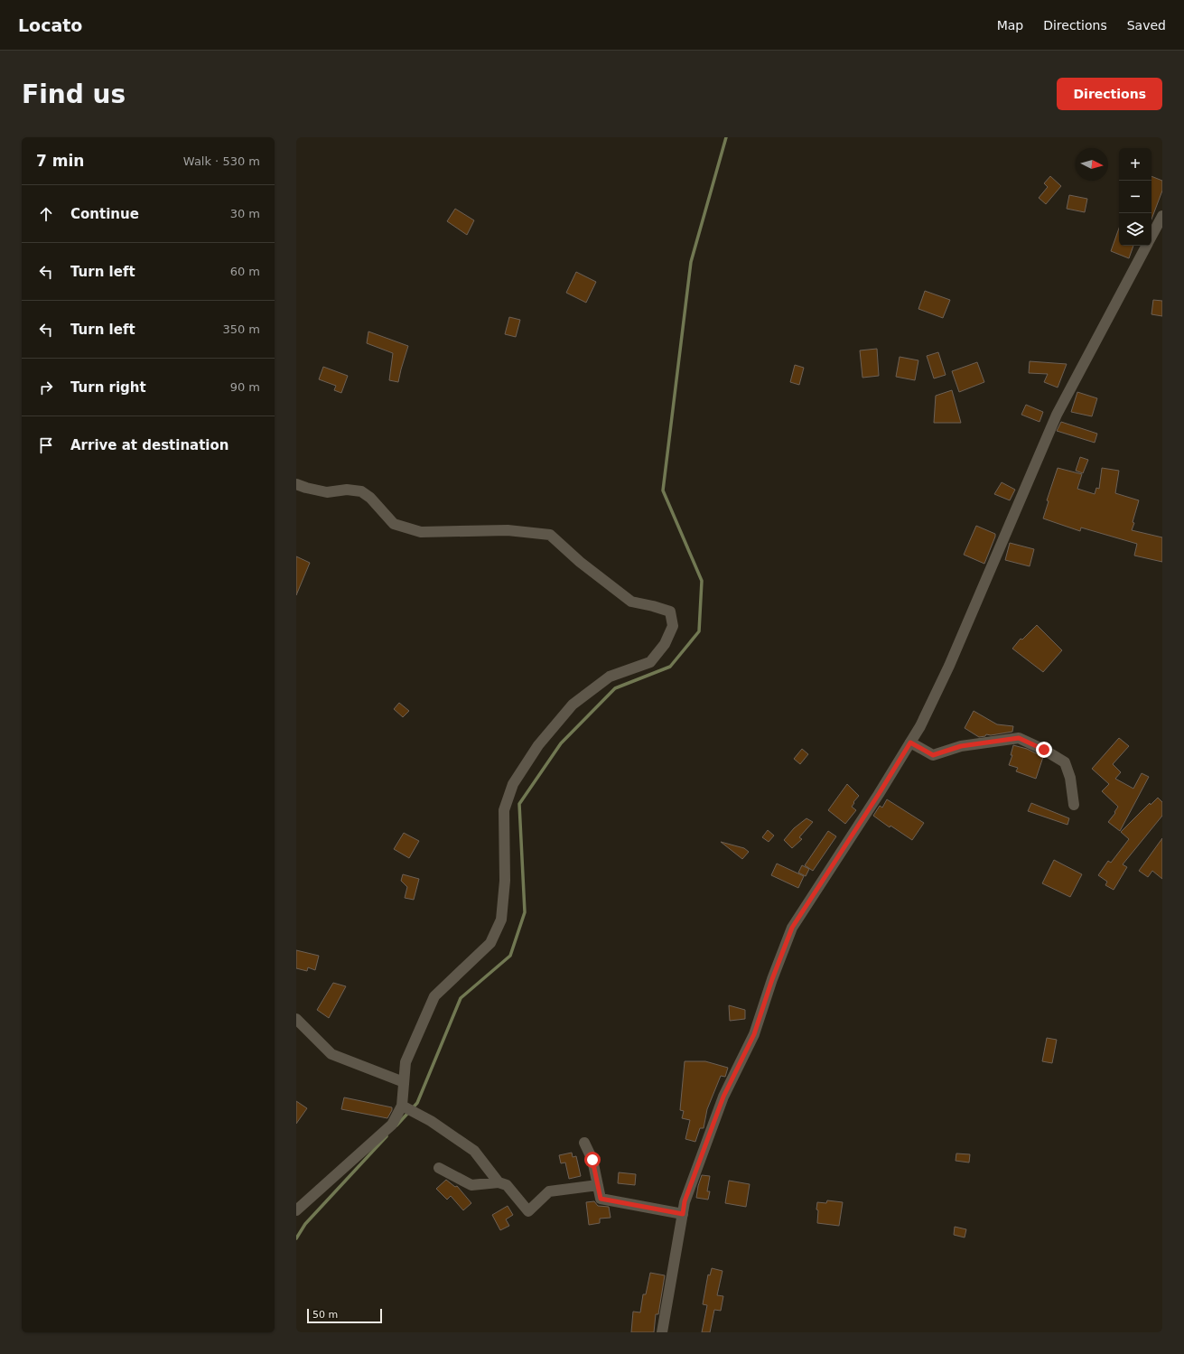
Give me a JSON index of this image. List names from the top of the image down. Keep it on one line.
{"scale_bar":"50 m","north":"right","page":{"header":"Locato","nav":["Map","Directions","Saved"],"buttons":"Directions","title":"Find us","heading":["7 min","Walk · 530 m"],"map_buttons":["+","−"],"list":[["Continue","30 m"],["Turn left","60 m"],["Turn left","350 m"],["Turn right","90 m"],"Arrive at destination"],"scale":"50 m"}}
